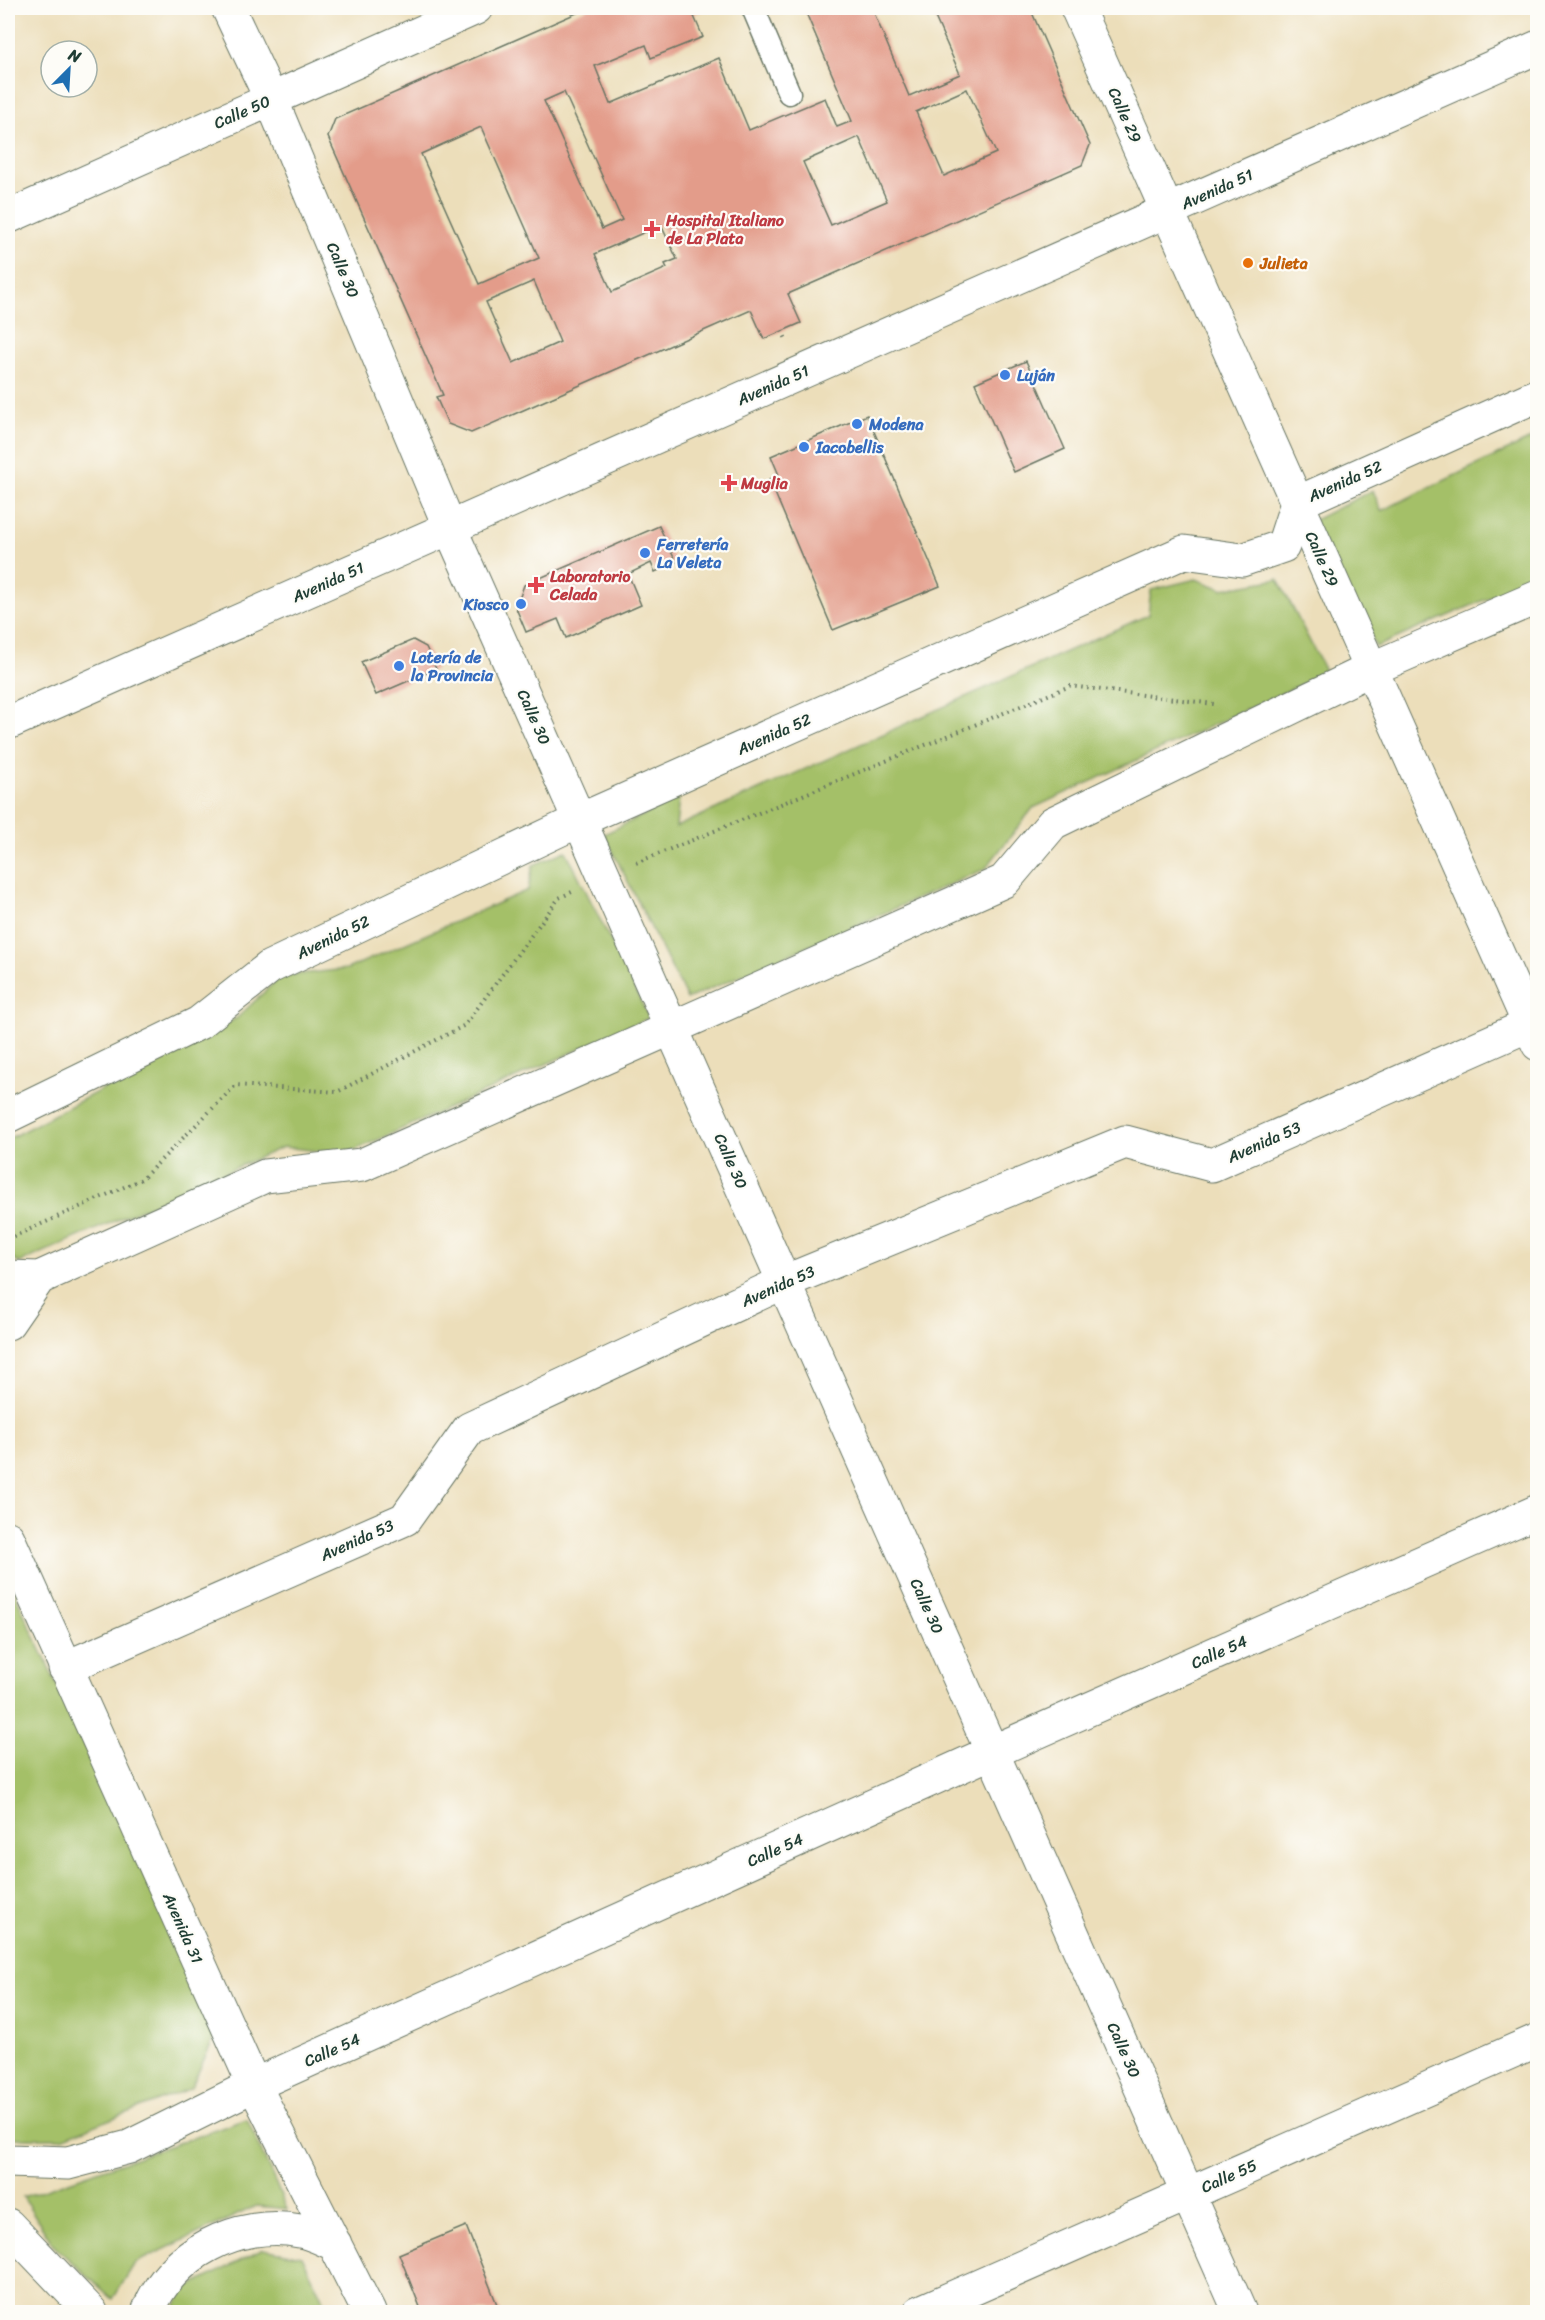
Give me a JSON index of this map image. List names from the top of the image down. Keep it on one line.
{"streets":{"main road":["Calle 50","Calle 29","Avenida 51","Calle 30","Avenida 52","Avenida 53","Calle 54","Avenida 31","Calle 55"]},"crossings":[["Calle 50","Calle 30"],["Calle 29","Avenida 51"],["Calle 29","Avenida 52"],["Calle 29","Avenida 53"],["Avenida 51","Calle 30"],["Calle 30","Avenida 52"],["Calle 30","Avenida 53"],["Calle 30","Calle 54"],["Calle 30","Calle 55"],["Avenida 53","Avenida 31"],["Calle 54","Avenida 31"]],"places":{"health":["Hospital Italiano de La Plata","Muglia","Laboratorio Celada"],"other":["Julieta","Luján","Modena","Iacobellis","Ferretería La Veleta","Kiosco","Lotería de la Provincia"]},"north":"top right"}
